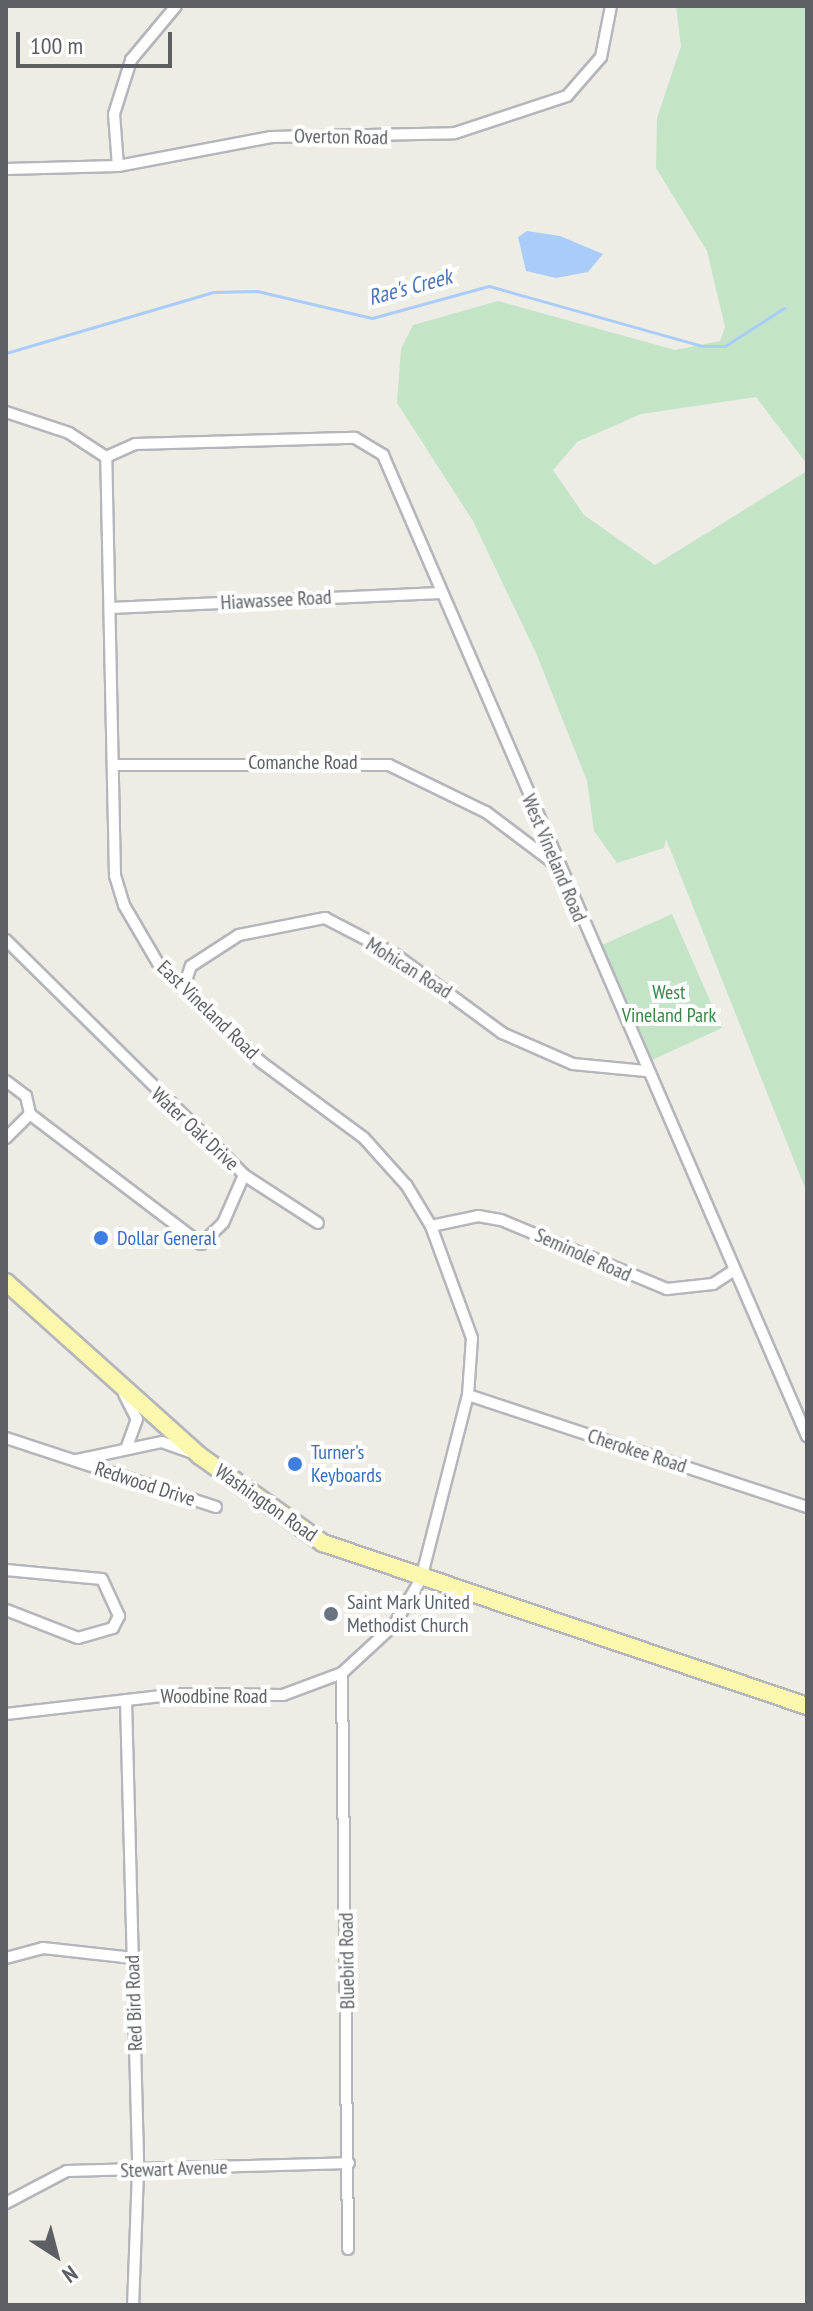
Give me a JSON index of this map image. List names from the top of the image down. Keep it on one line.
{"streets":{"main road":["Washington Road"],"street":["Overton Road","Hiawassee Road","Comanche Road","West Vineland Road","Mohican Road","East Vineland Road","Water Oak Drive","Seminole Road","Cherokee Road","Redwood Drive","Woodbine Road","Bluebird Road","Red Bird Road","Stewart Avenue"]},"crossings":[["Hiawassee Road","West Vineland Road"],["Hiawassee Road","East Vineland Road"],["Comanche Road","West Vineland Road"],["Comanche Road","East Vineland Road"],["West Vineland Road","Mohican Road"],["West Vineland Road","East Vineland Road"],["West Vineland Road","Seminole Road"],["Mohican Road","East Vineland Road"],["East Vineland Road","Seminole Road"],["East Vineland Road","Cherokee Road"],["East Vineland Road","Washington Road"],["East Vineland Road","Woodbine Road"],["Redwood Drive","Washington Road"],["Washington Road","Woodbine Road"],["Woodbine Road","Bluebird Road"],["Woodbine Road","Red Bird Road"],["Bluebird Road","Stewart Avenue"],["Red Bird Road","Stewart Avenue"]],"water":["Rae's Creek"],"parks":["West Vineland Park"],"places":["Dollar General","Turner's Keyboards","Saint Mark United Methodist Church"],"scale_bar":"100 m","north":"bottom right"}
